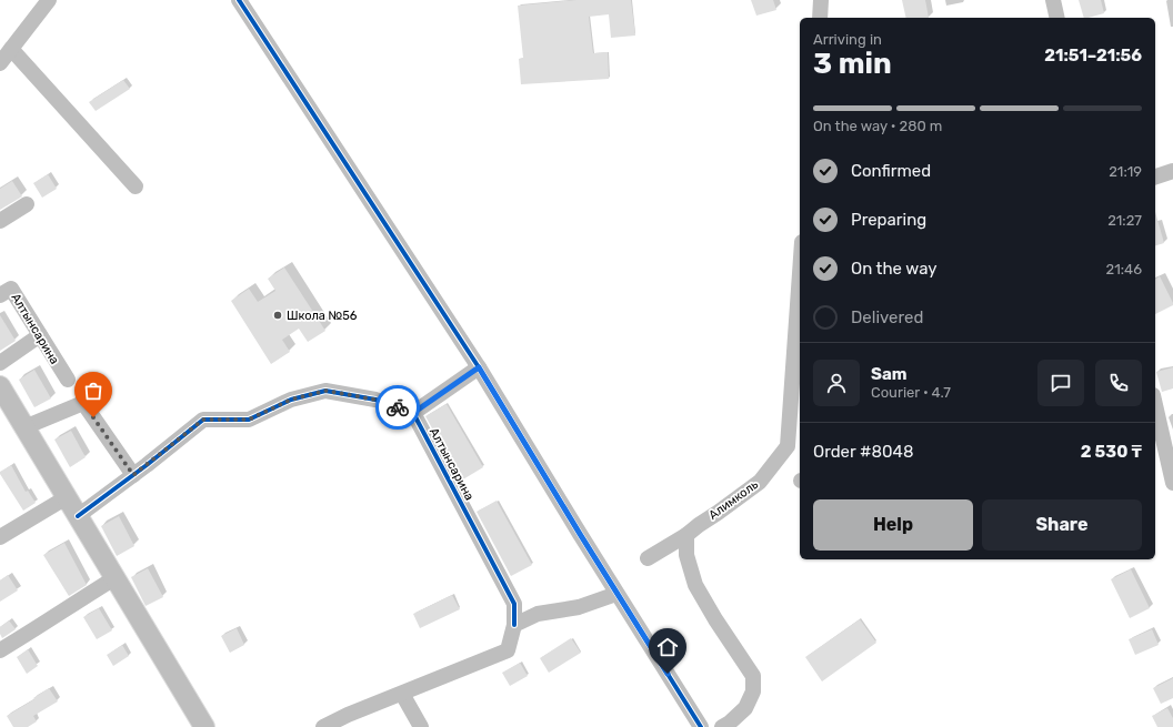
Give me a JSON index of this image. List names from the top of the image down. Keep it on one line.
{"streets":{"street":["Алтынсарина","Алимколь"]},"places":["Школа №56"],"page":{"heading":["3 min","Arriving in","21:51–21:56"],"panel":["Sam","Courier · 4.7","Order #8048","2 530 ₸"],"bar":"On the way · 280 m","list":[["Confirmed","21:19"],["Preparing","21:27"],["On the way","21:46"],"Delivered"],"buttons":["Help","Share"]}}
